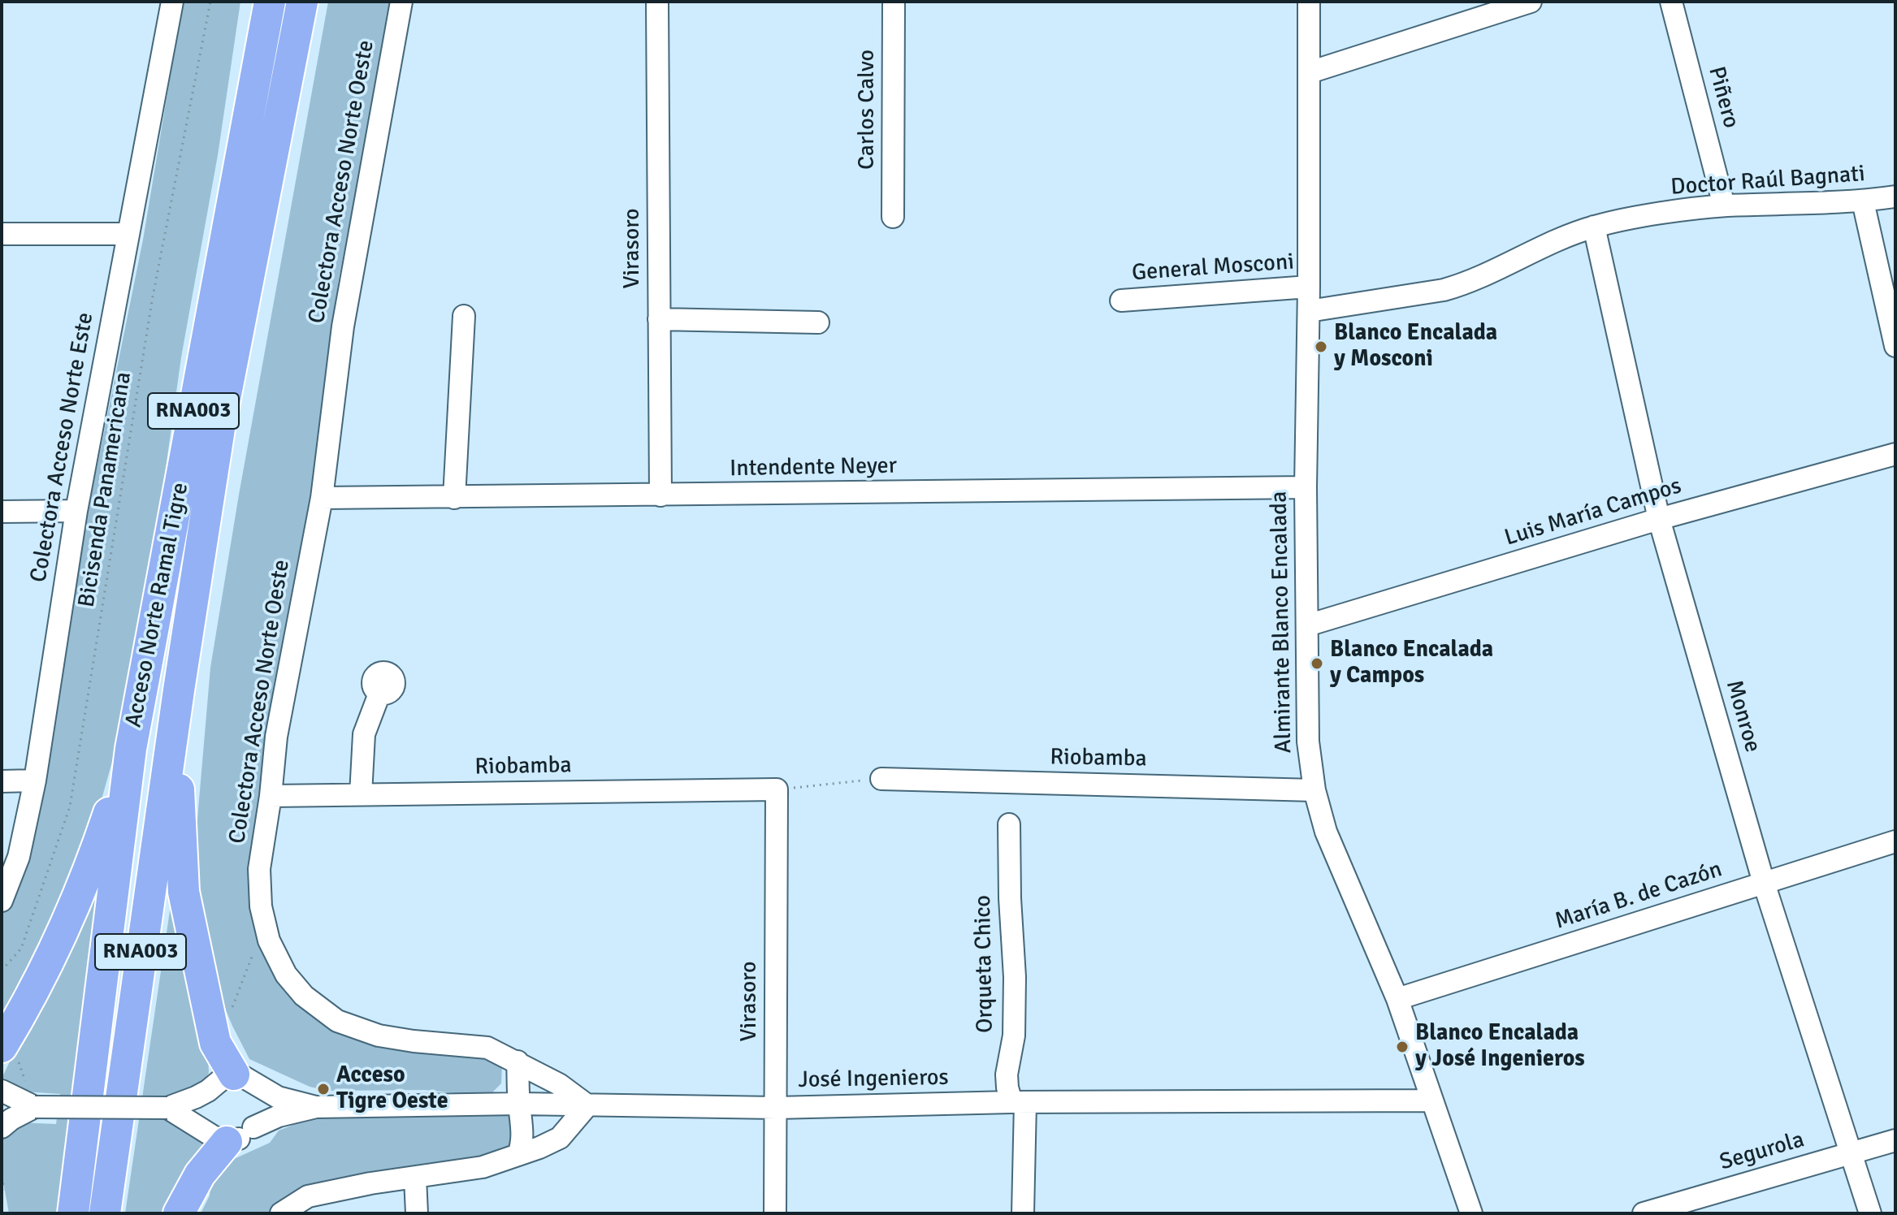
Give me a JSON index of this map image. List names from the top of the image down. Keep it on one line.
{"streets":{"highway":["RNA003","Acceso Norte Ramal Tigre"],"street":["Piñero","Carlos Calvo","Doctor Raúl Bagnati","Colectora Acceso Norte Oeste","Virasoro","General Mosconi","Colectora Acceso Norte Este","Intendente Neyer","Luis María Campos","Almirante Blanco Encalada","Monroe","Riobamba","María B. de Cazón","Orqueta Chico","José Ingenieros","Segurola"],"path":["Bicisenda Panamericana"]},"crossings":[["Piñero","Doctor Raúl Bagnati"],["Doctor Raúl Bagnati","Almirante Blanco Encalada"],["Doctor Raúl Bagnati","Monroe"],["Colectora Acceso Norte Oeste","Intendente Neyer"],["Colectora Acceso Norte Oeste","Riobamba"],["Colectora Acceso Norte Oeste","José Ingenieros"],["Virasoro","Intendente Neyer"],["Virasoro","Riobamba"],["Virasoro","José Ingenieros"],["General Mosconi","Almirante Blanco Encalada"],["Intendente Neyer","Almirante Blanco Encalada"],["Luis María Campos","Almirante Blanco Encalada"],["Luis María Campos","Monroe"],["Almirante Blanco Encalada","Riobamba"],["Almirante Blanco Encalada","María B. de Cazón"],["Almirante Blanco Encalada","José Ingenieros"],["Monroe","María B. de Cazón"],["Monroe","Segurola"],["Orqueta Chico","José Ingenieros"]],"places":["Blanco Encalada y Mosconi","Blanco Encalada y Campos","Blanco Encalada y José Ingenieros","Acceso Tigre Oeste"]}
